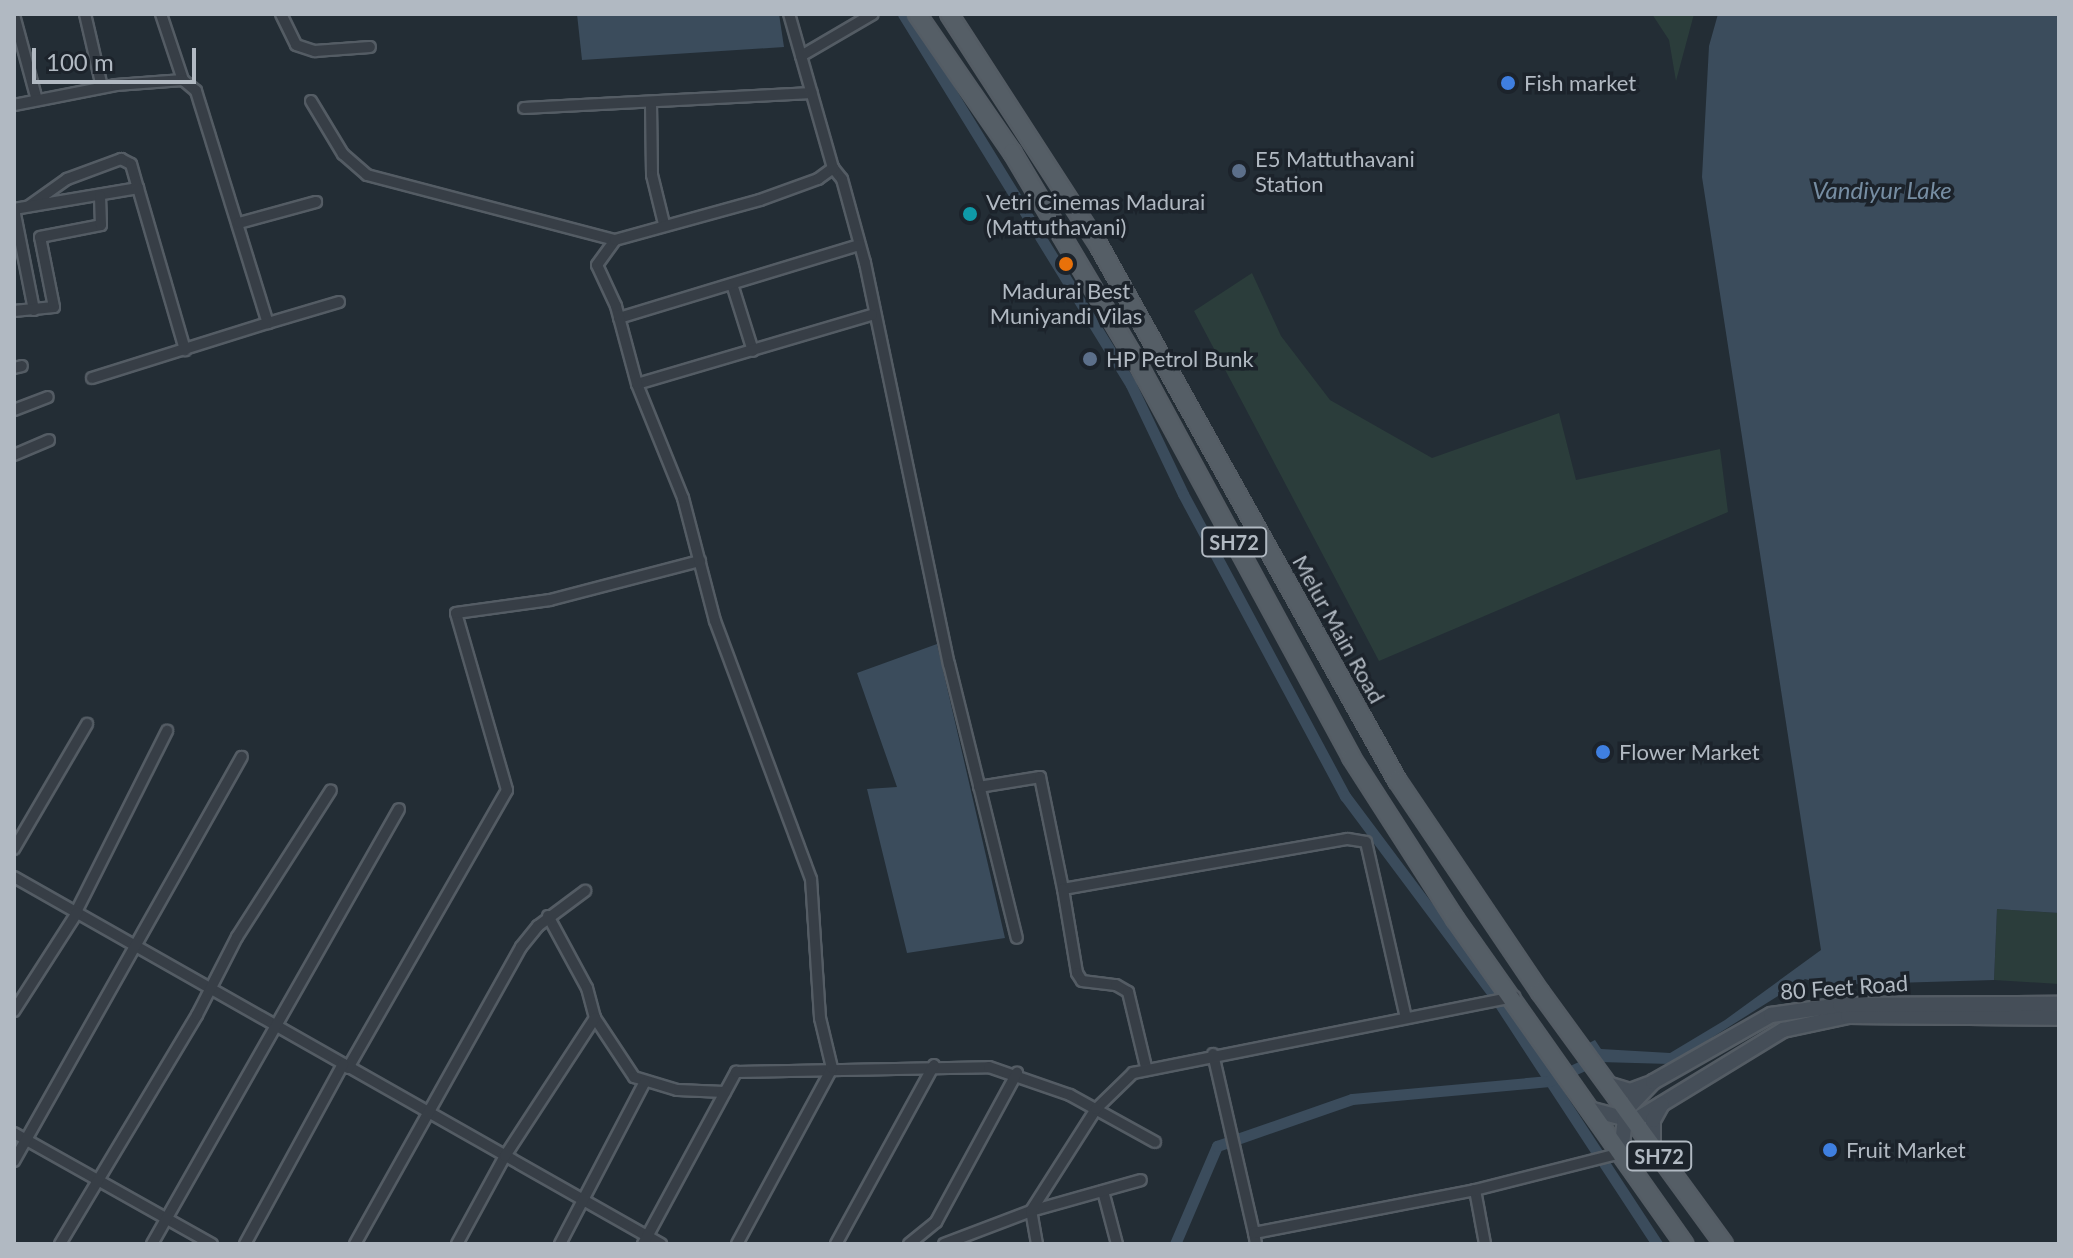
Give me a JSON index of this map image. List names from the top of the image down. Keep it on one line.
{"streets":{"main road":["SH72","Melur Main Road","80 Feet Road"]},"crossings":[["Melur Main Road","80 Feet Road"]],"water":["Vandiyur Lake"],"places":["Fish market","E5 Mattuthavani Station","Vetri Cinemas Madurai (Mattuthavani)","Madurai Best Muniyandi Vilas","HP Petrol Bunk","Flower Market","Fruit Market"],"scale_bar":"100 m"}
